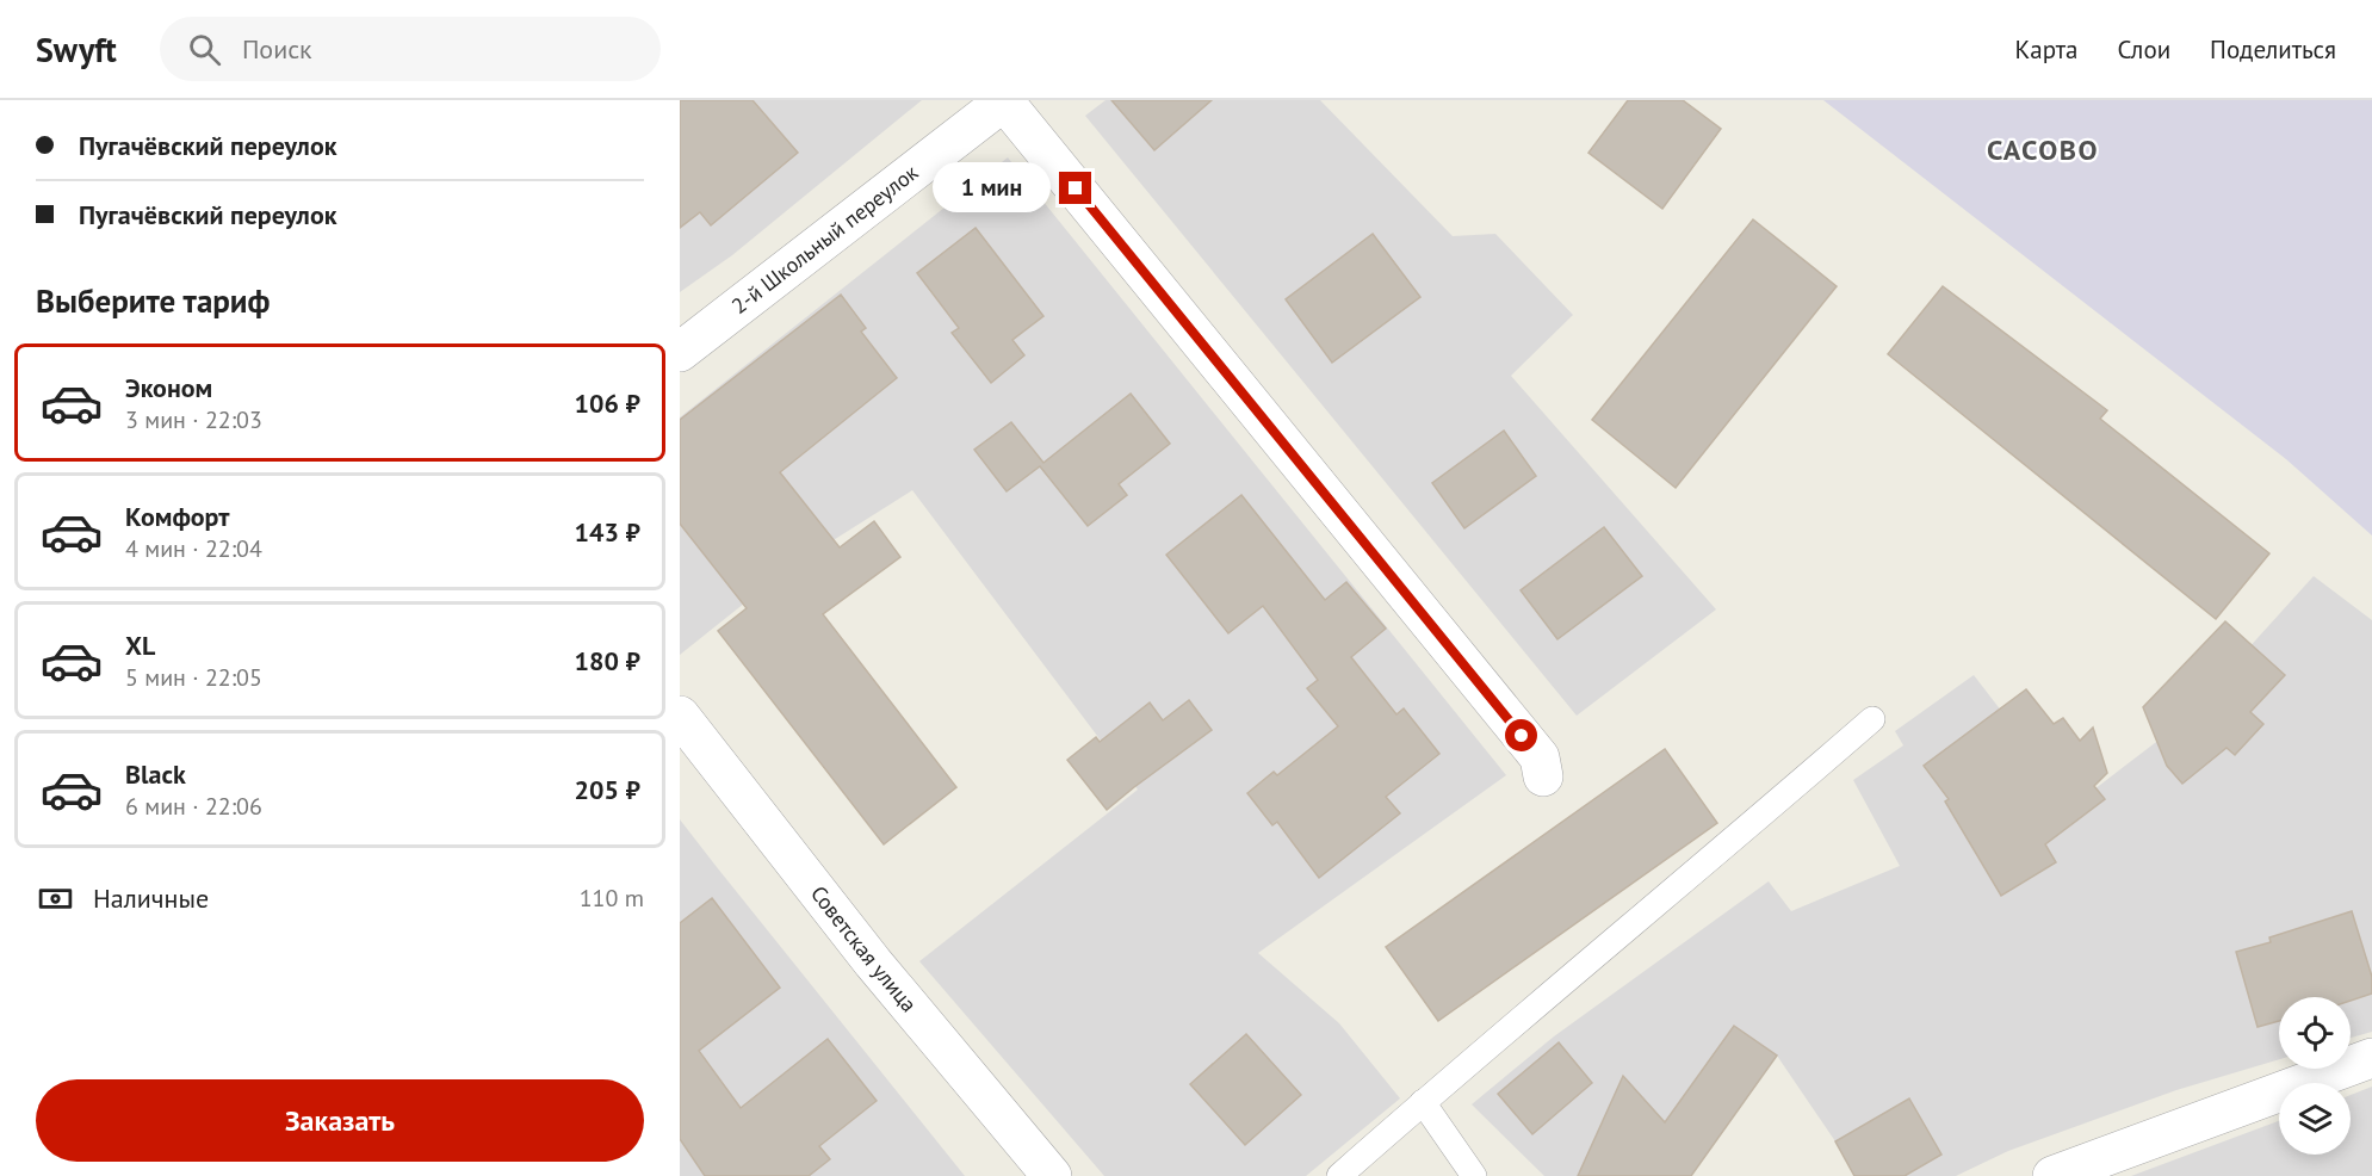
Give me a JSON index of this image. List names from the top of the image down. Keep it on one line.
{"streets":{"street":["2-й Школьный переулок","Советская улица"]},"districts":["САСОВО"],"page":{"header":"Swyft","search":"Поиск","nav":["Карта","Слои","Поделиться"],"banner":["Пугачёвский переулок","Пугачёвский переулок"],"bubble":"1 мин","heading":"Выберите тариф","list":[{"name":"Эконом","note":"3 мин · 22:03","value":"106 ₽"},{"name":"Комфорт","note":"4 мин · 22:04","value":"143 ₽"},{"name":"XL","note":"5 мин · 22:05","value":"180 ₽"},{"name":"Black","note":"6 мин · 22:06","value":"205 ₽"}],"pay":["Наличные","110 m"],"buttons":"Заказать"}}
